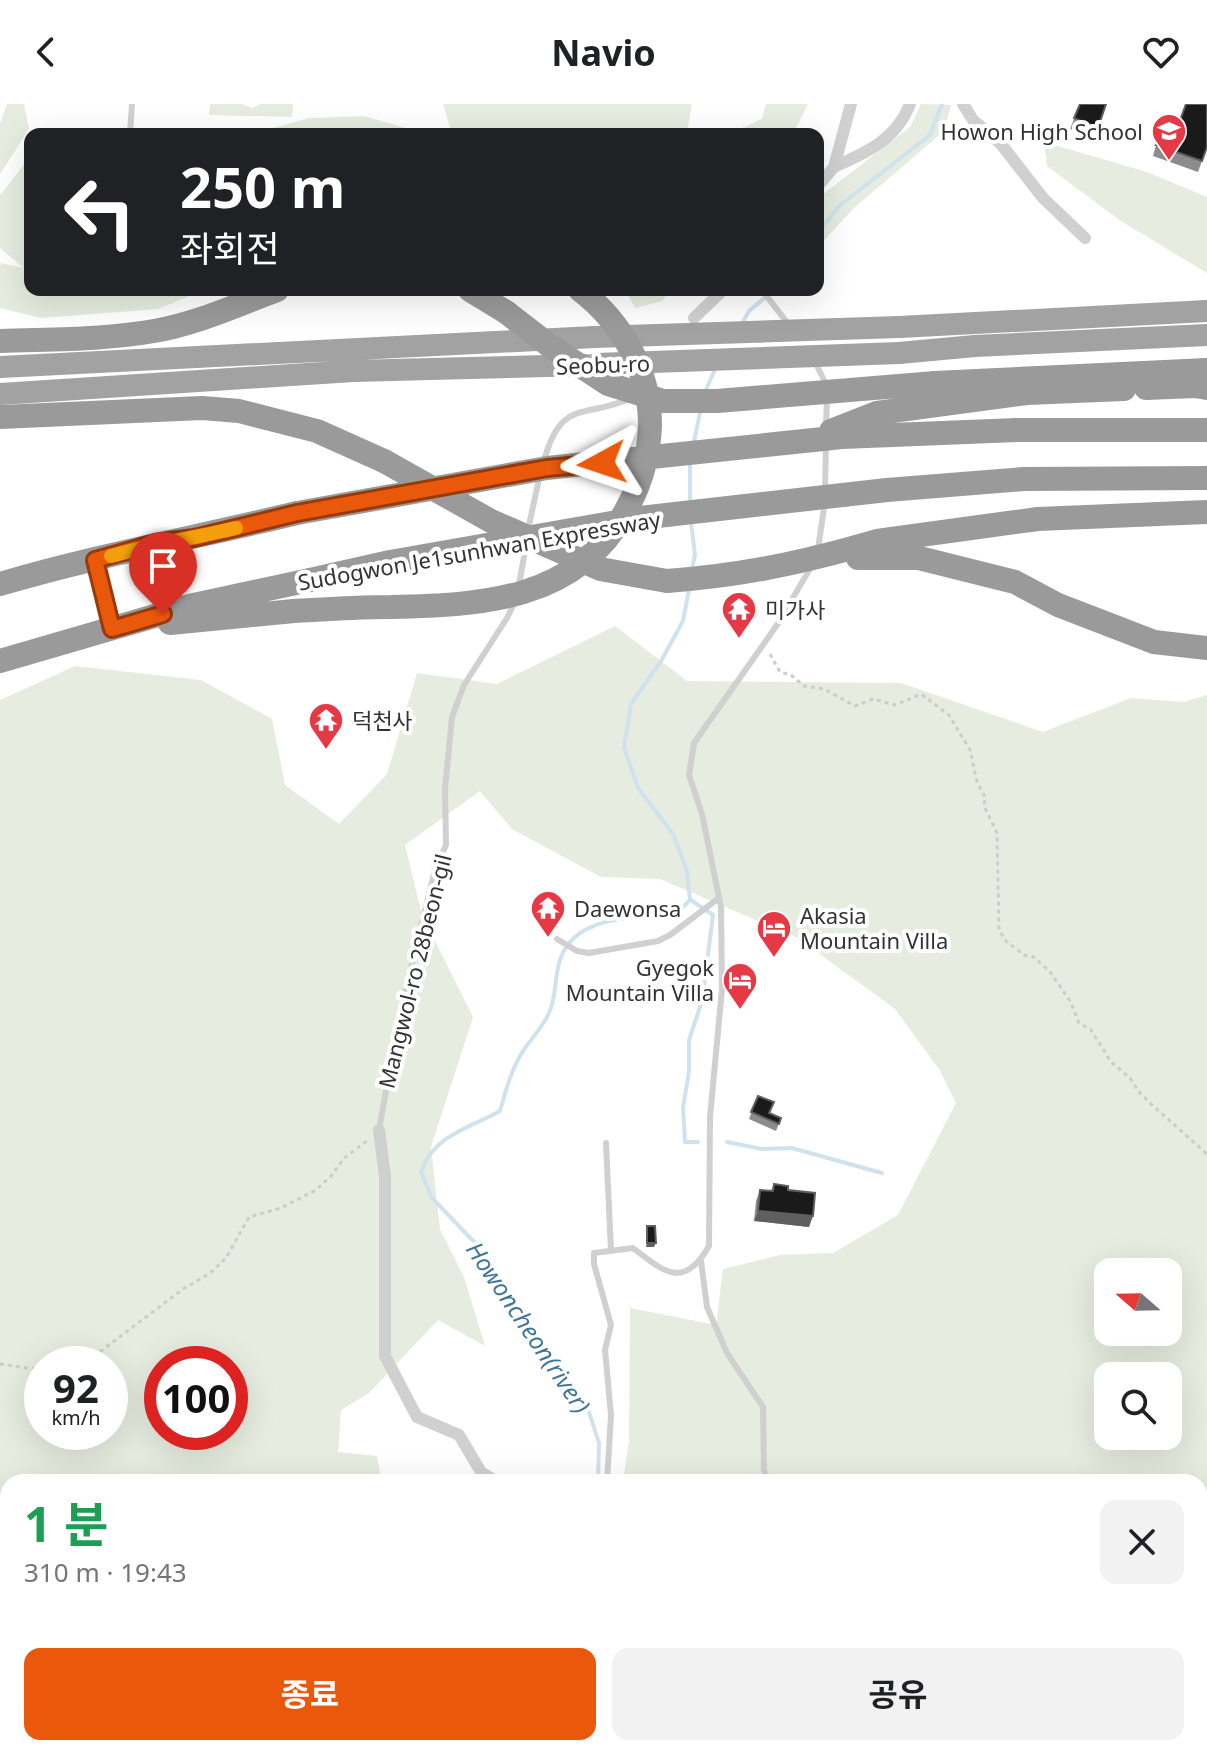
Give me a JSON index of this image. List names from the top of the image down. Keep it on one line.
{"streets":{"highway":["Seobu-ro","Sudogwon Je1sunhwan Expressway"],"street":["Mangwol-ro 28beon-gil"]},"water":["Howoncheon(river)"],"places":{"school or university":["Howon High School"],"temple":["미가사","덕천사","Daewonsa"],"hotel":["Akasia Mountain Villa","Gyegok Mountain Villa"]},"north":"left","page":{"header":"Navio","turn":["250 m","좌회전"],"speed":"92 km/h","limit":"100","heading":["1 분","310 m · 19:43"],"buttons":["종료","공유"]}}
